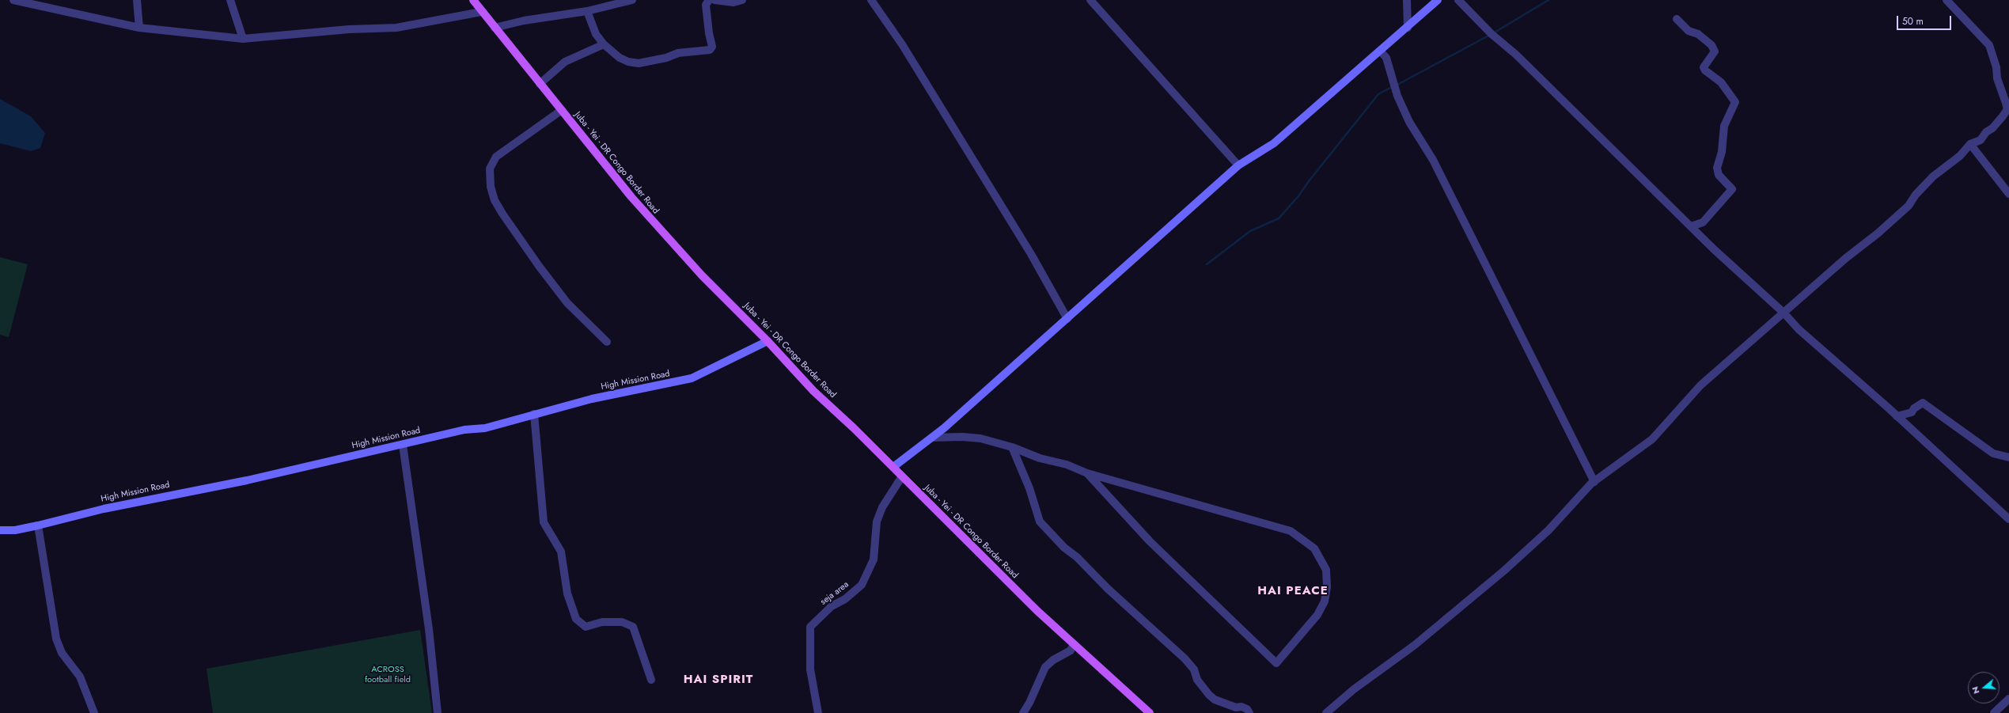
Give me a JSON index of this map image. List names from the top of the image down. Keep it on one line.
{"streets":{"main road":["Juba - Yei - DR Congo Border Road"],"street":["High Mission Road","seja area"]},"crossings":[["Juba - Yei - DR Congo Border Road","High Mission Road"],["Juba - Yei - DR Congo Border Road","seja area"]],"districts":["HAI PEACE","HAI SPIRIT"],"parks":["ACROSS football field"],"scale_bar":"50 m","north":"left"}
